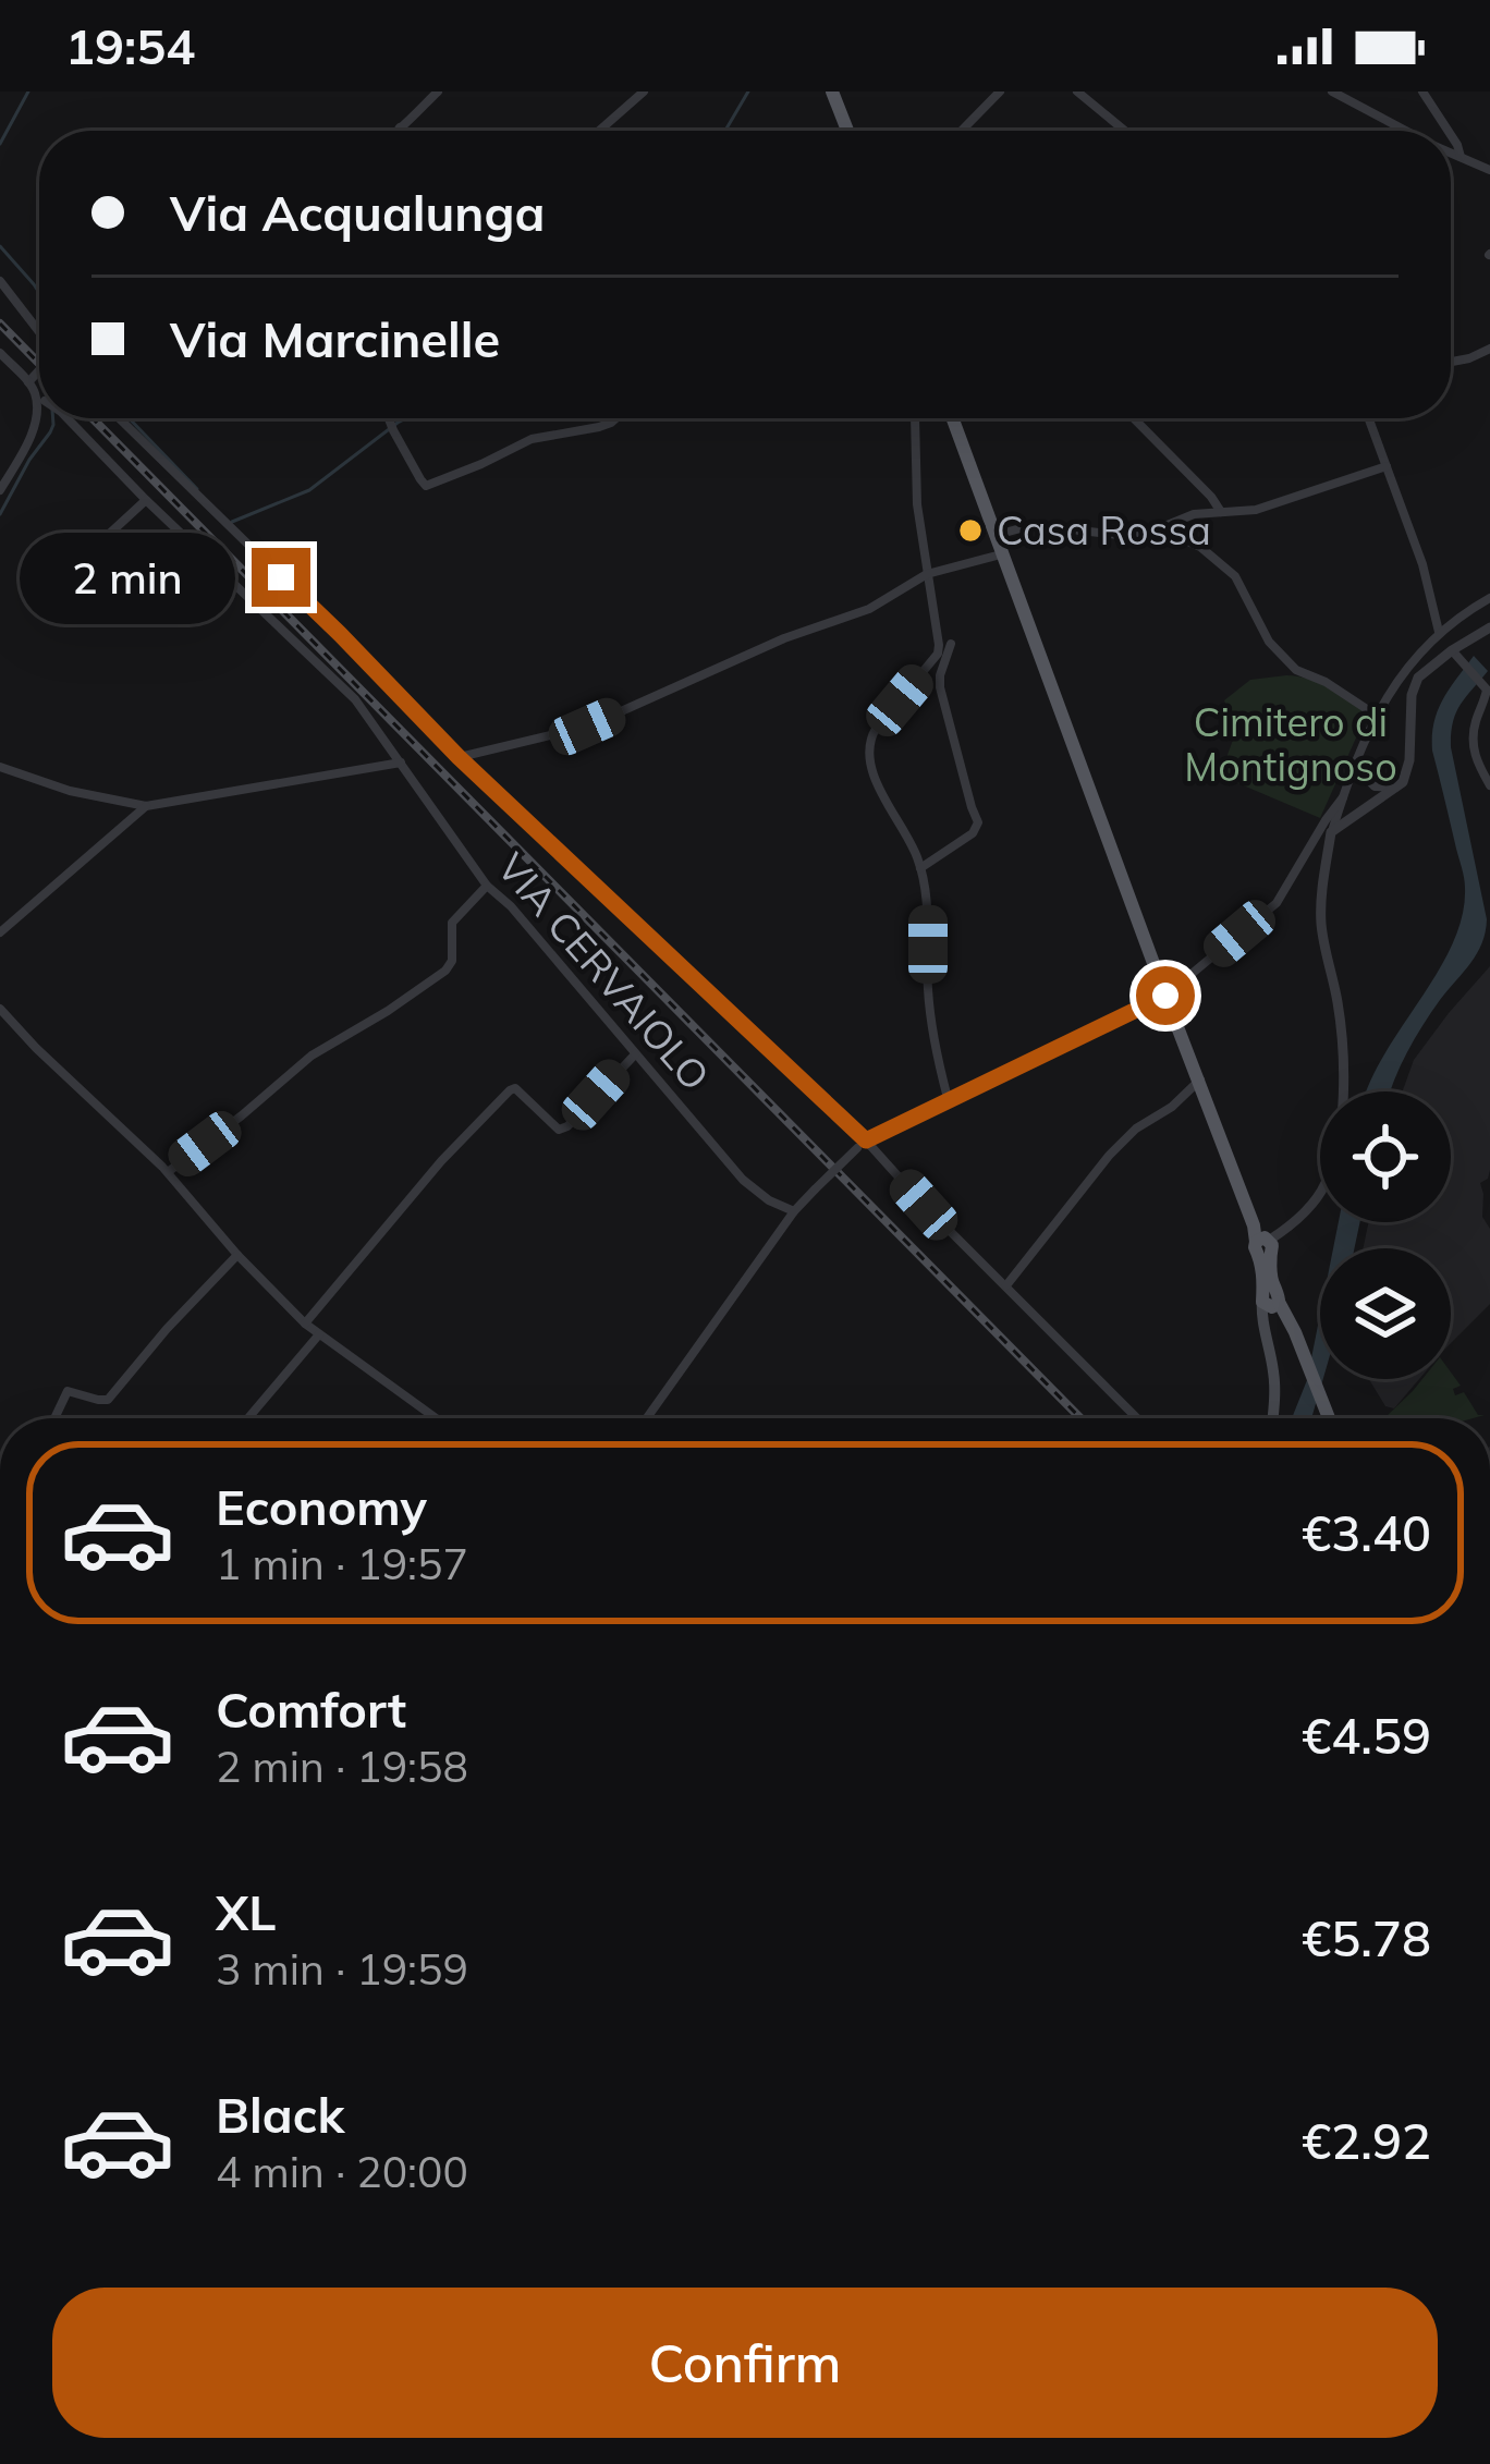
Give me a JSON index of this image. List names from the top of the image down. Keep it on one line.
{"streets":{"street":["VIA CERVAIOLO"]},"parks":["Cimitero di Montignoso"],"places":["Casa Rossa"],"page":{"status":"19:54","banner":["Via Acqualunga","Via Marcinelle"],"bubble":"2 min","list":[{"name":"Economy","note":"1 min · 19:57","value":"€3.40"},{"name":"Comfort","note":"2 min · 19:58","value":"€4.59"},{"name":"XL","note":"3 min · 19:59","value":"€5.78"},{"name":"Black","note":"4 min · 20:00","value":"€2.92"}],"buttons":"Confirm"}}
